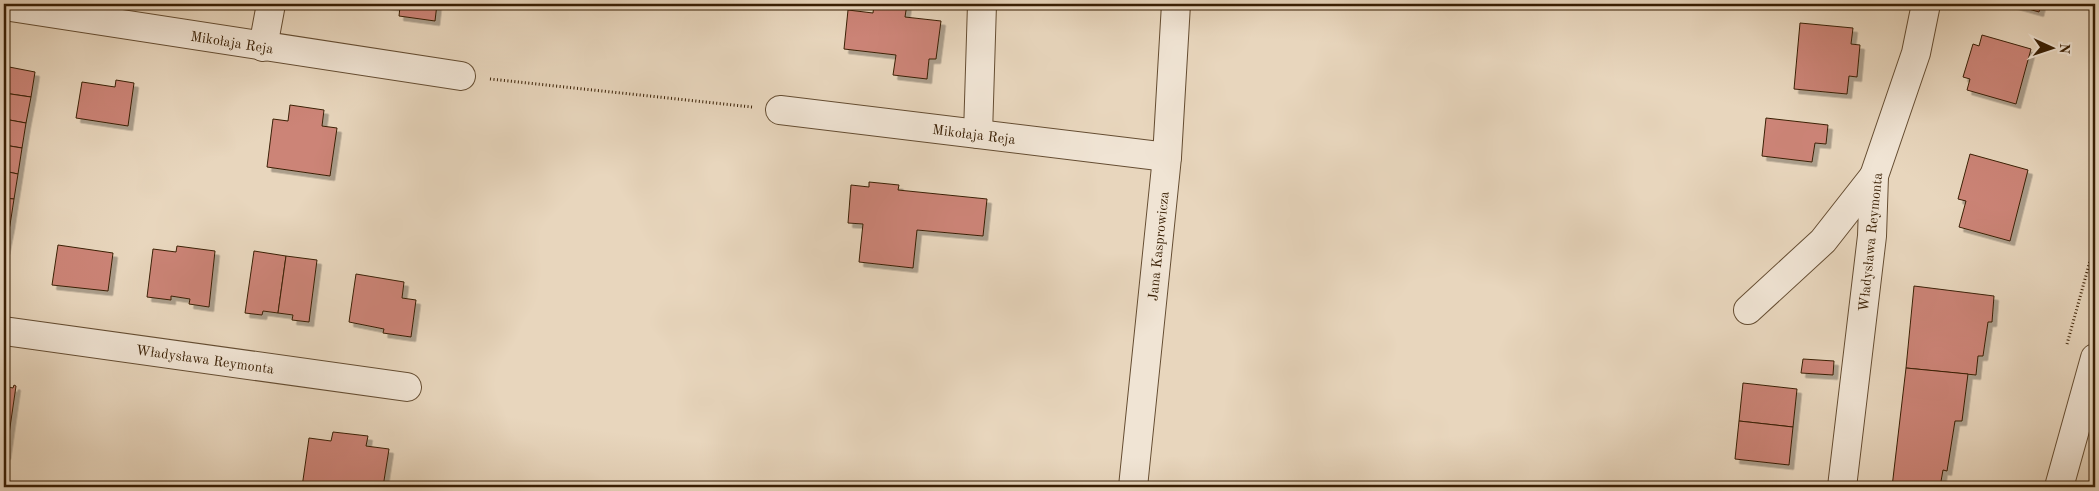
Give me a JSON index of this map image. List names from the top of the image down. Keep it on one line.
{"streets":{"street":["Mikołaja Reja","Władysława Reymonta","Jana Kasprowicza"]},"crossings":[["Mikołaja Reja","Jana Kasprowicza"]],"north":"right"}
